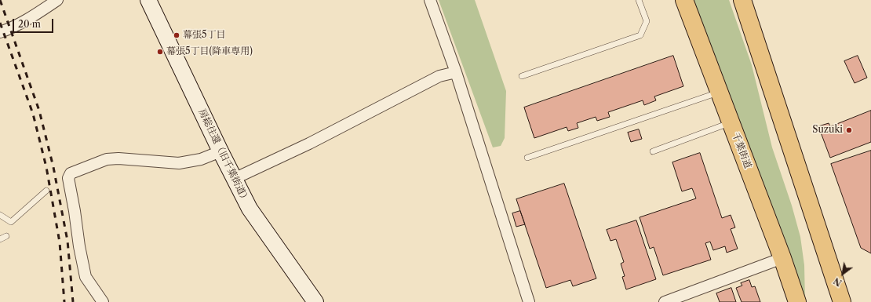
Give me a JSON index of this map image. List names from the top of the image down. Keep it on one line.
{"streets":{"highway":["千葉街道"],"street":["房総往還（旧千葉街道）"]},"places":["幕張5丁目","幕張5丁目(降車専用)","Suzuki"],"scale_bar":"20 m","north":"bottom left"}
